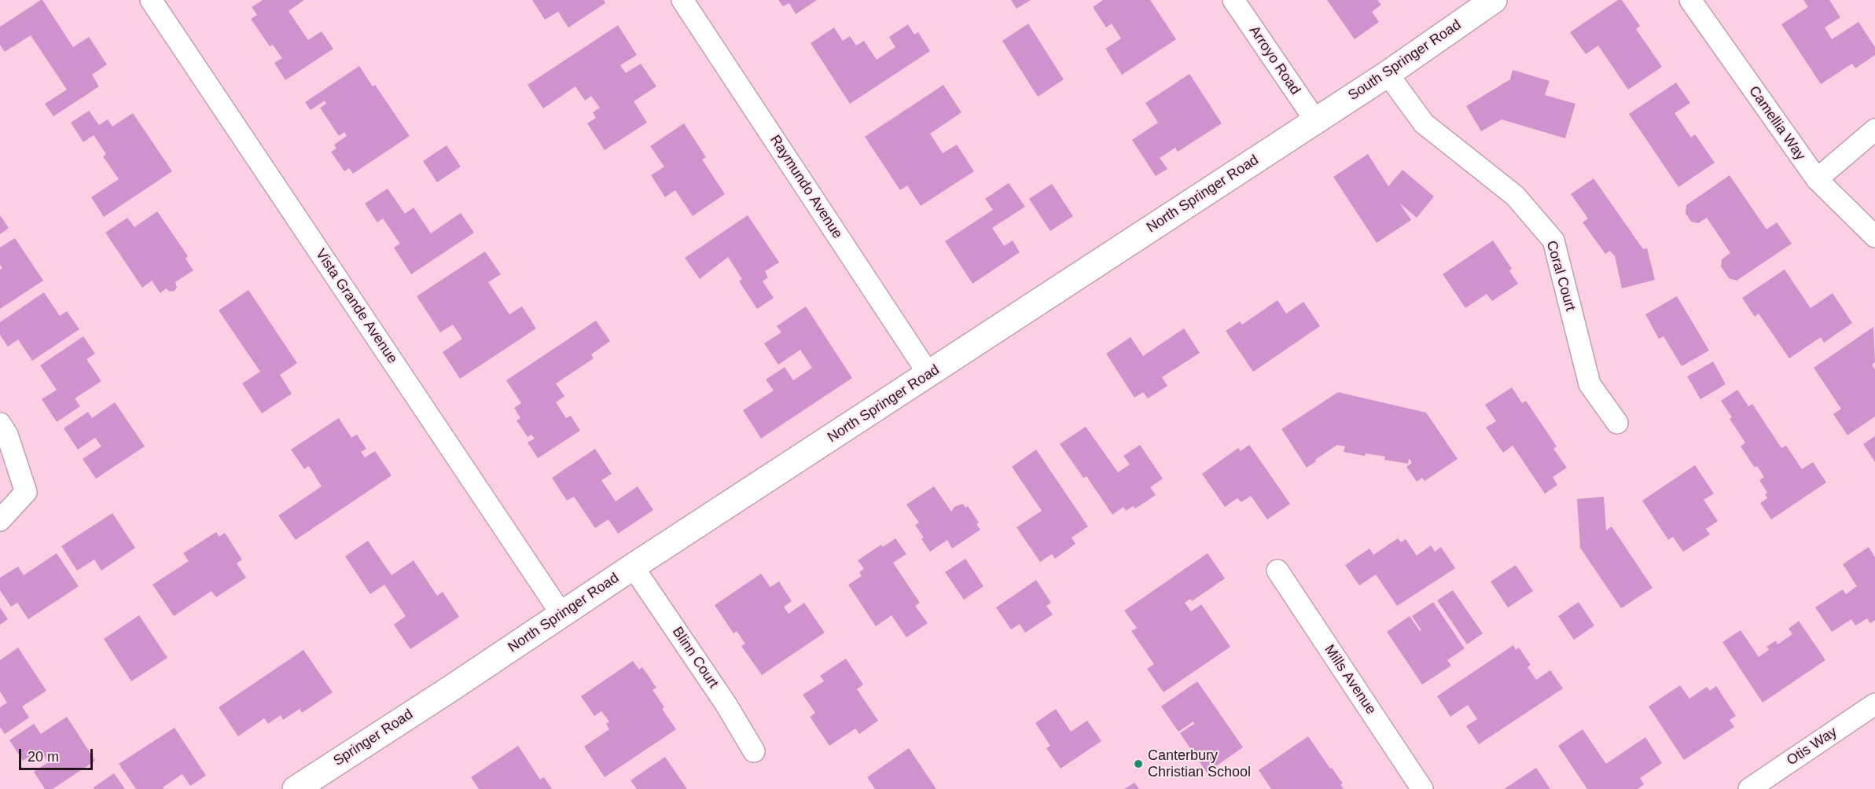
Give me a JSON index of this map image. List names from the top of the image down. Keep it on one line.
{"streets":{"street":["Arroyo Road","South Springer Road","Camellia Way","Raymundo Avenue","North Springer Road","Coral Court","Vista Grande Avenue","Blinn Court","Mills Avenue","Springer Road","Otis Way"]},"crossings":[["Arroyo Road","South Springer Road"],["Arroyo Road","North Springer Road"],["South Springer Road","North Springer Road"],["South Springer Road","Coral Court"],["Raymundo Avenue","North Springer Road"],["North Springer Road","Vista Grande Avenue"],["North Springer Road","Blinn Court"],["North Springer Road","Springer Road"]],"places":["Canterbury Christian School"],"scale_bar":"20 m"}
